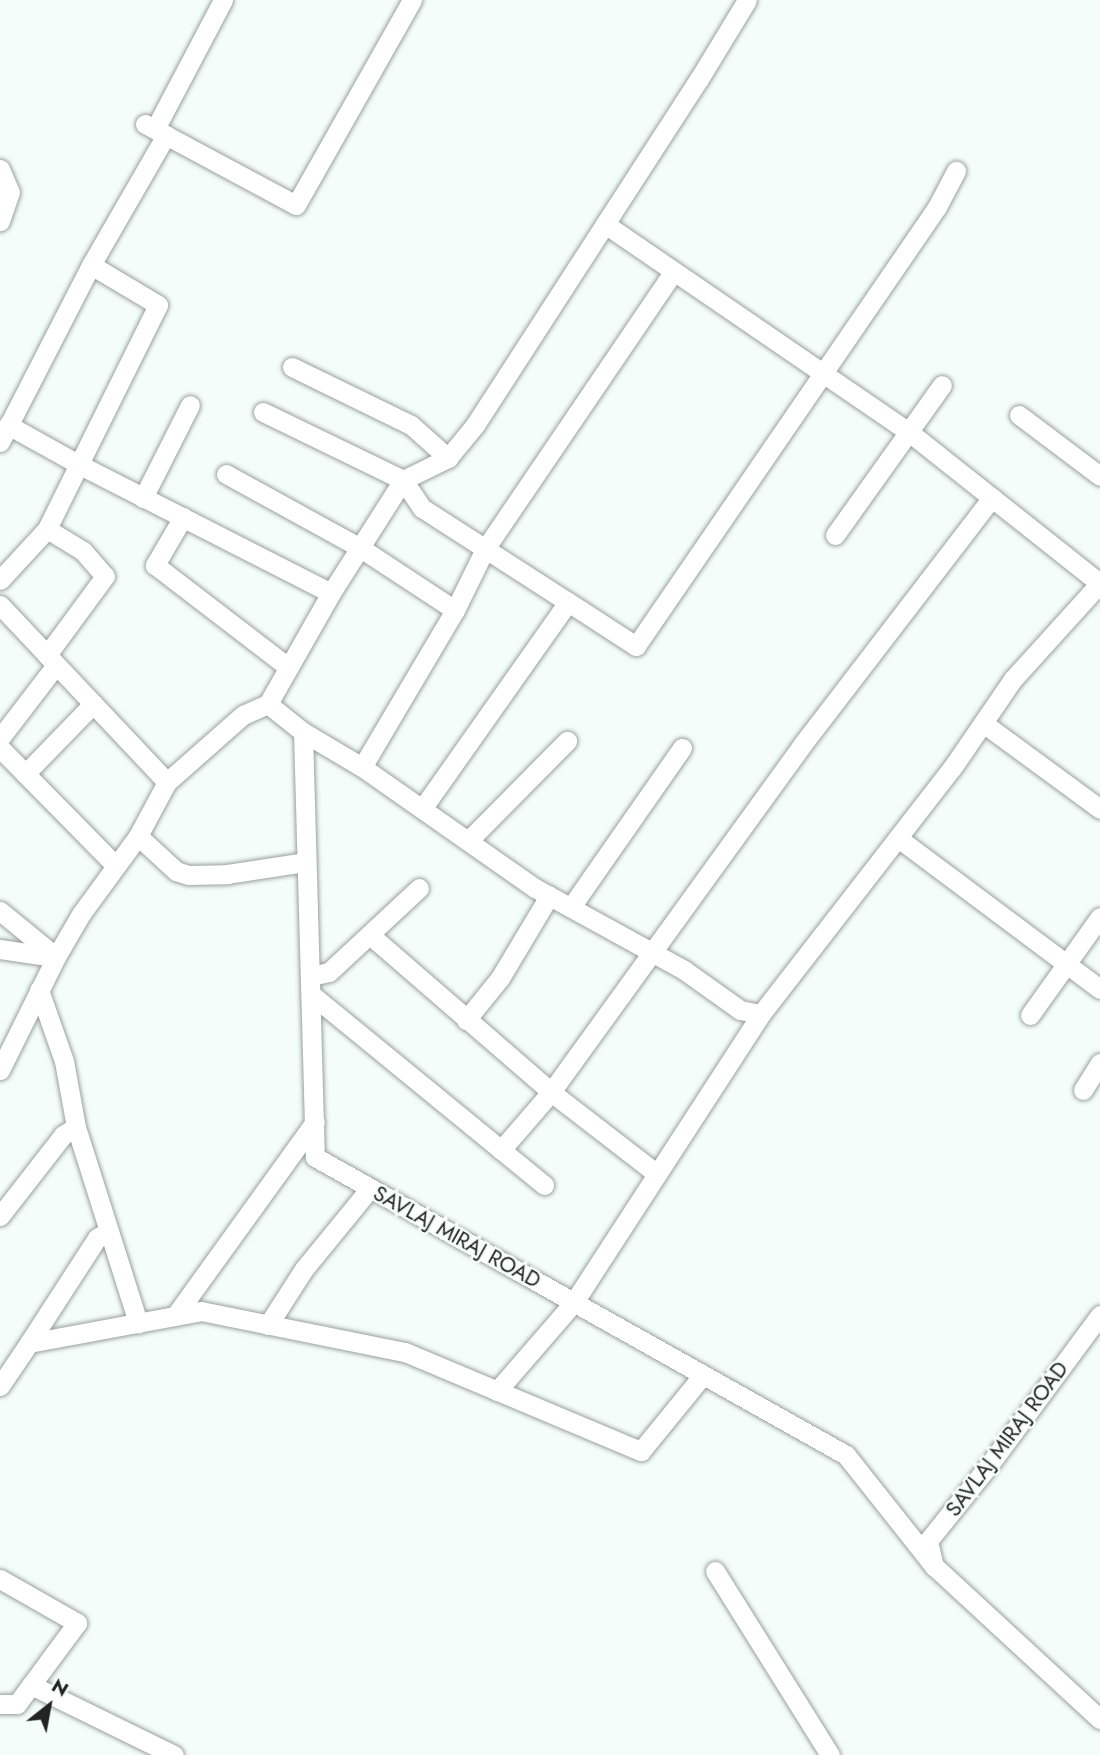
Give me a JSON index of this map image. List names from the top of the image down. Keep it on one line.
{"streets":{"street":["SAVLAJ MIRAJ ROAD"]},"north":"top right"}
